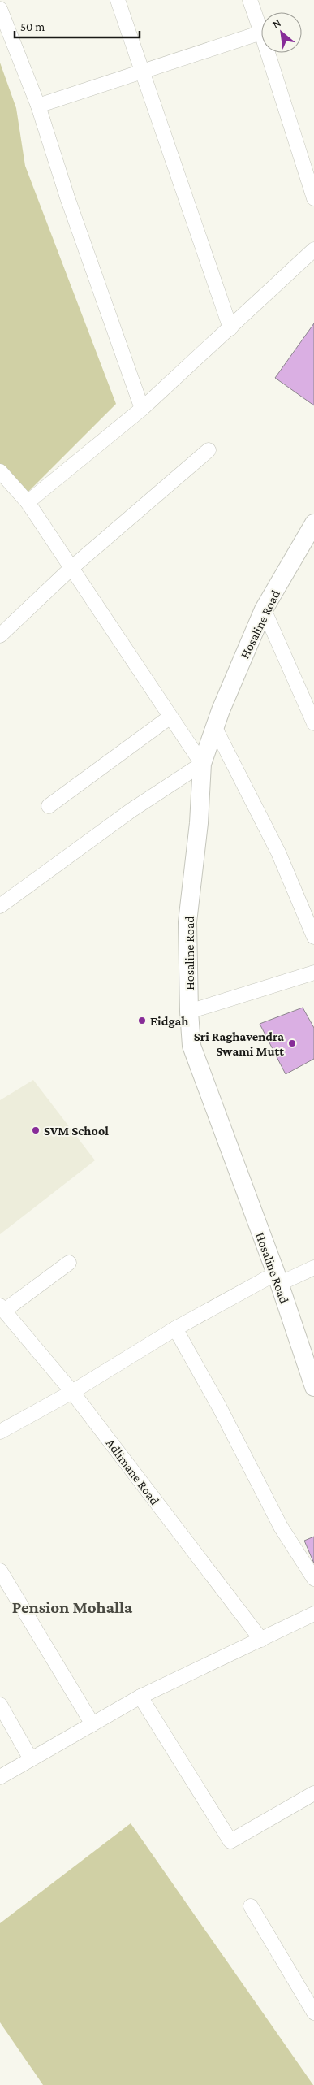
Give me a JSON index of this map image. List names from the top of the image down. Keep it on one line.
{"streets":{"street":["Hosaline Road","Adlimane Road"]},"districts":["Pension Mohalla"],"places":["Eidgah","Sri Raghavendra Swami Mutt","SVM School"],"scale_bar":"50 m","north":"top left"}
